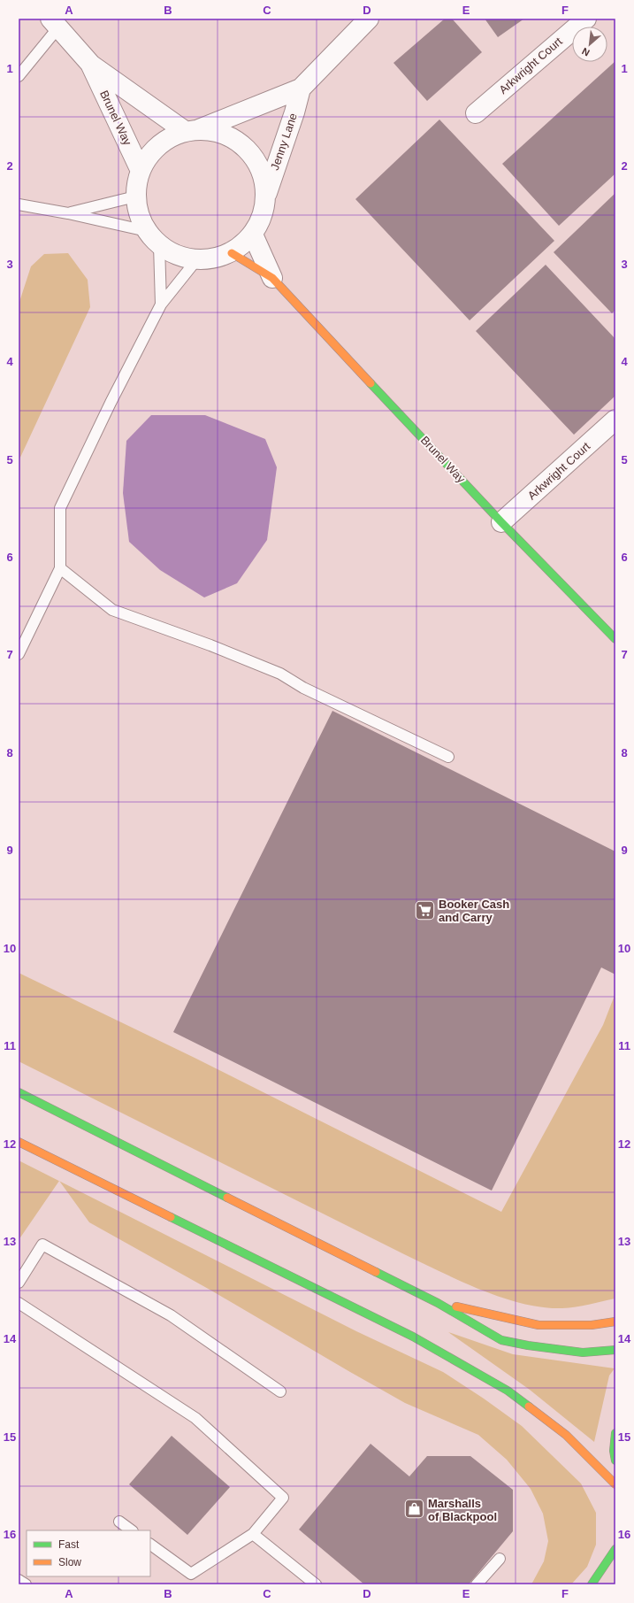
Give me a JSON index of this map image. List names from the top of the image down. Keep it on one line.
{"streets":{"main road":["Brunel Way"],"street":["Arkwright Court","Jenny Lane"]},"crossings":[["Arkwright Court","Brunel Way"],["Brunel Way","Jenny Lane"]],"places":{"supermarket":["Booker Cash and Carry"],"shop":["Marshalls of Blackpool"]},"legend":["Fast","Slow"],"north":"bottom left","grid":{"columns":["A","B","C","D","E","F"],"rows":["1","2","3","4","5","6","7","8","9","10","11","12","13","14","15","16"]}}
